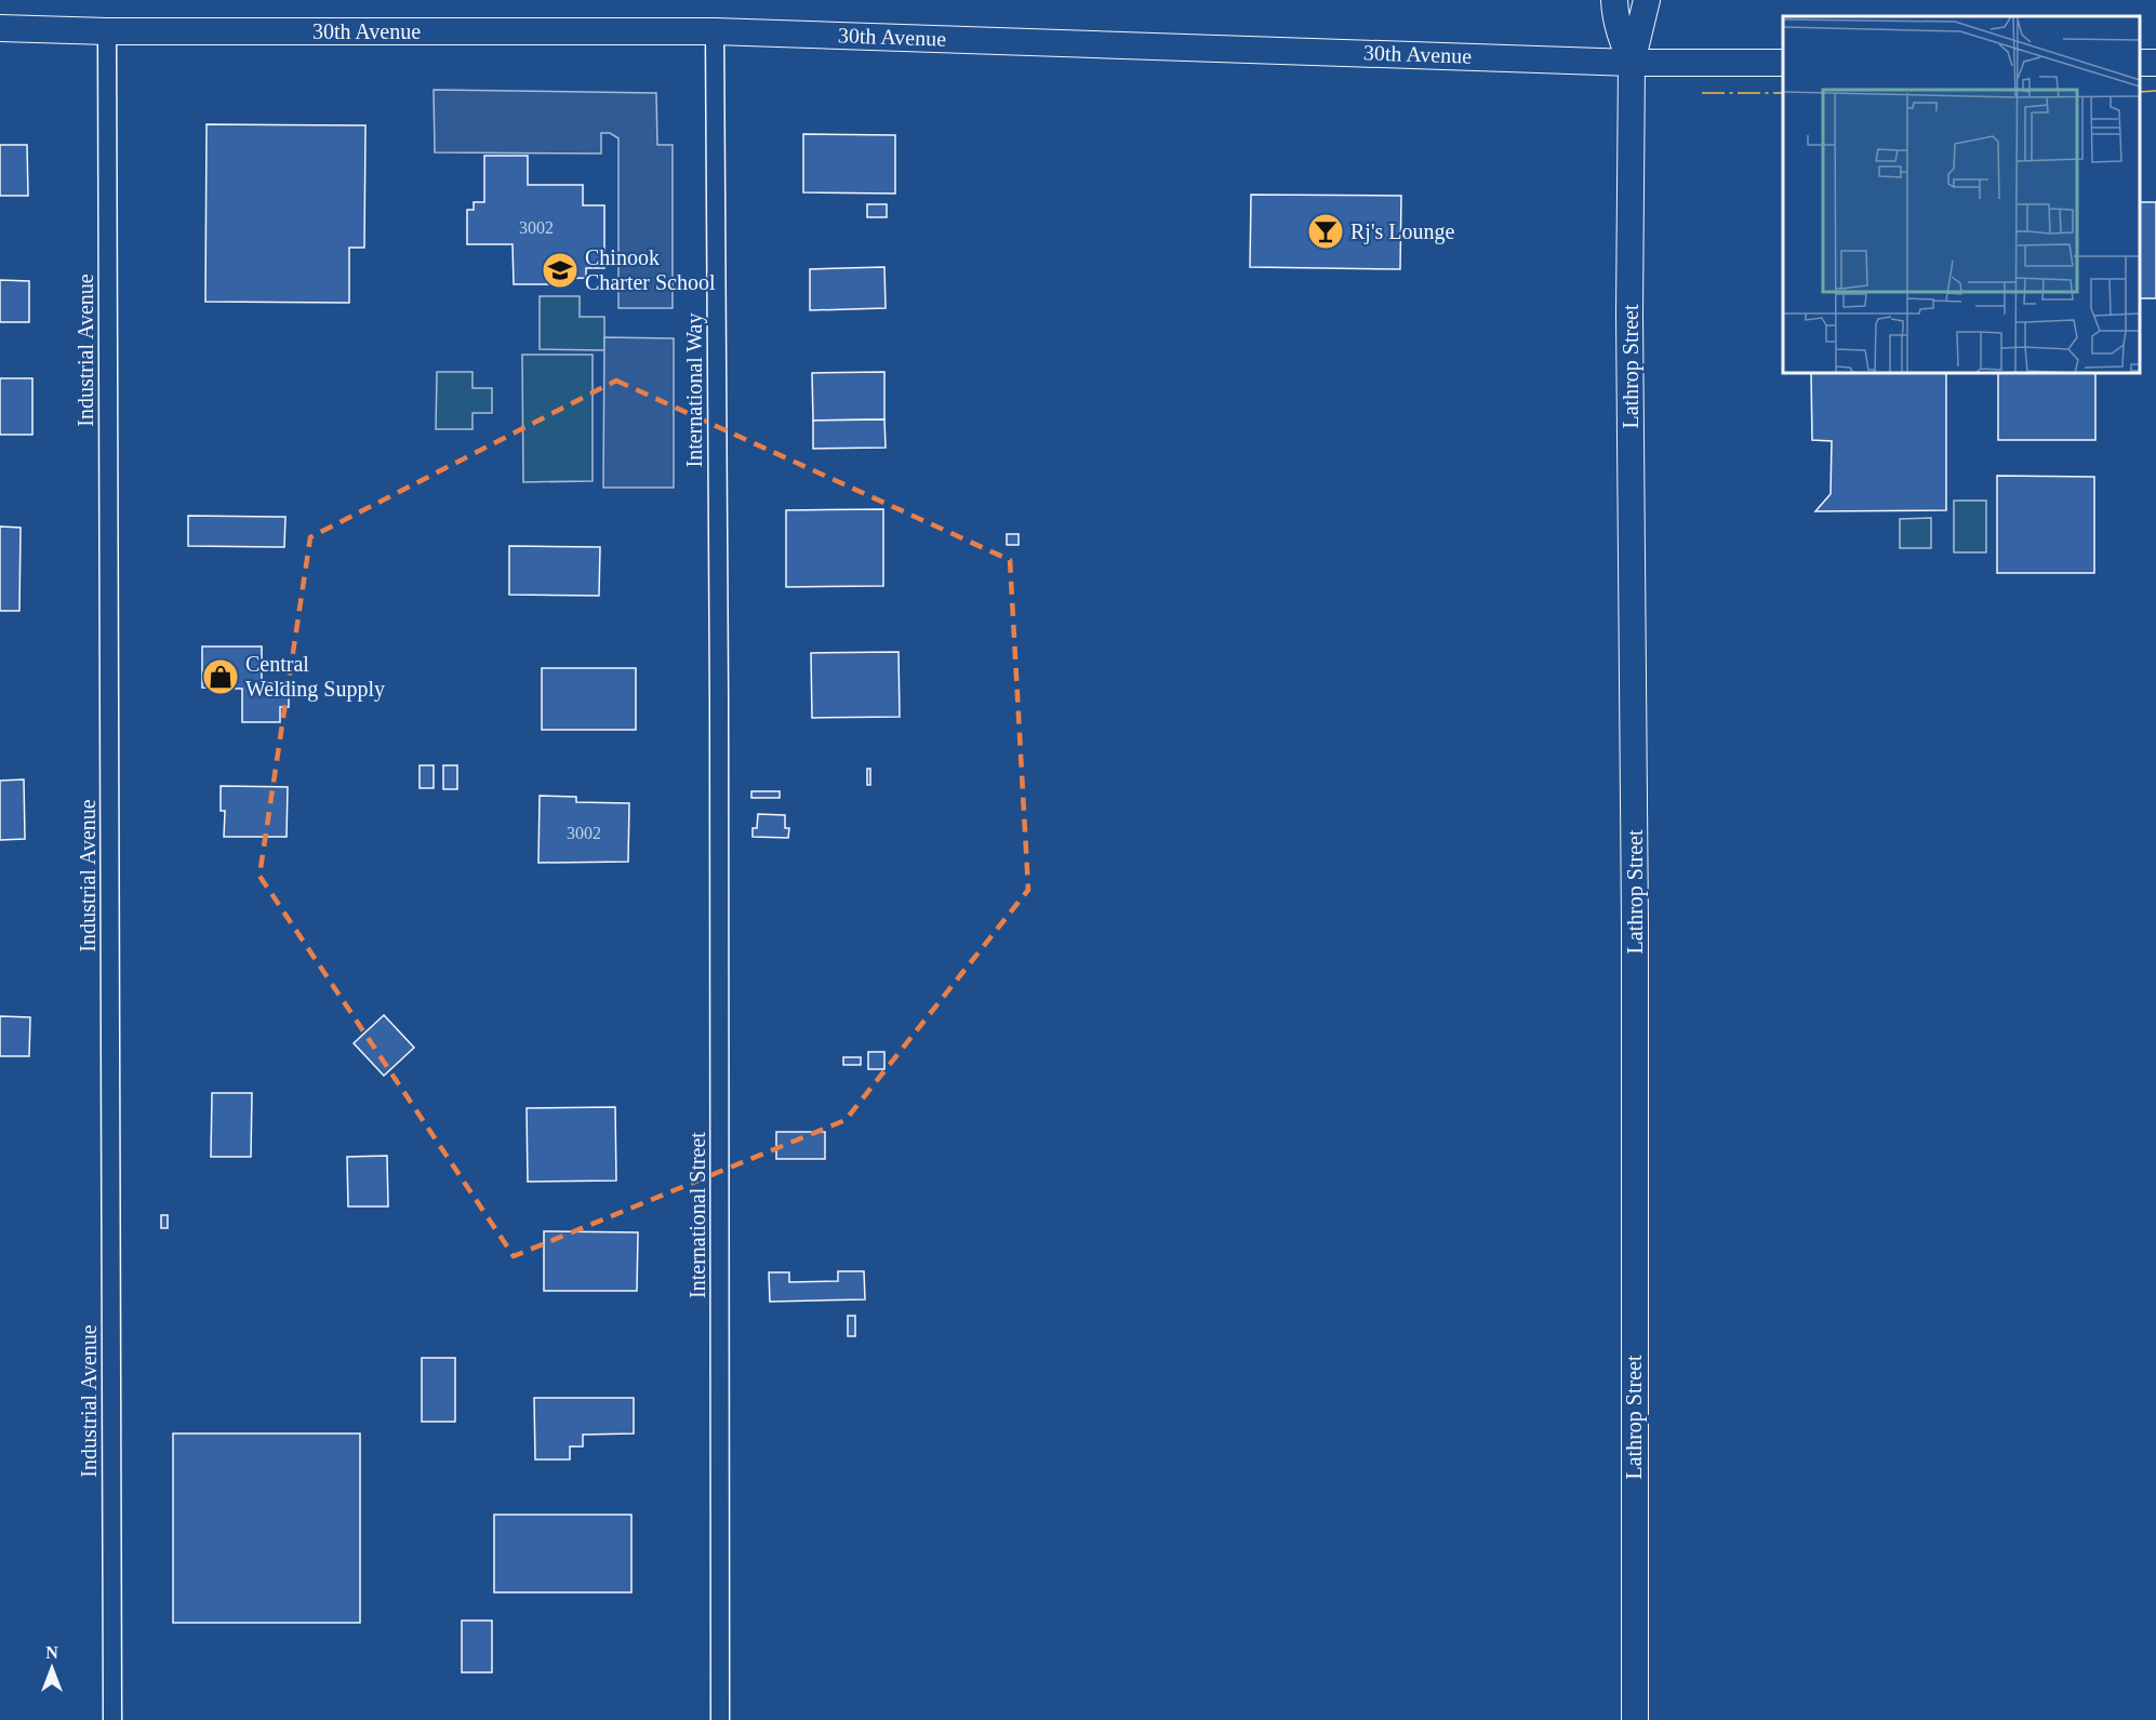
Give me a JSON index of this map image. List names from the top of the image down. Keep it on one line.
{"streets":{"main road":["30th Avenue","Lathrop Street"],"street":["Industrial Avenue","International Way","International Street"]},"crossings":[["30th Avenue","Industrial Avenue"],["30th Avenue","Lathrop Street"],["30th Avenue","International Way"],["International Way","International Street"]],"places":{"bar":["Rj's Lounge"],"school or university":["Chinook Charter School"],"shop":["Central Welding Supply"]},"house_numbers":["3002","3002"],"north":"top"}
